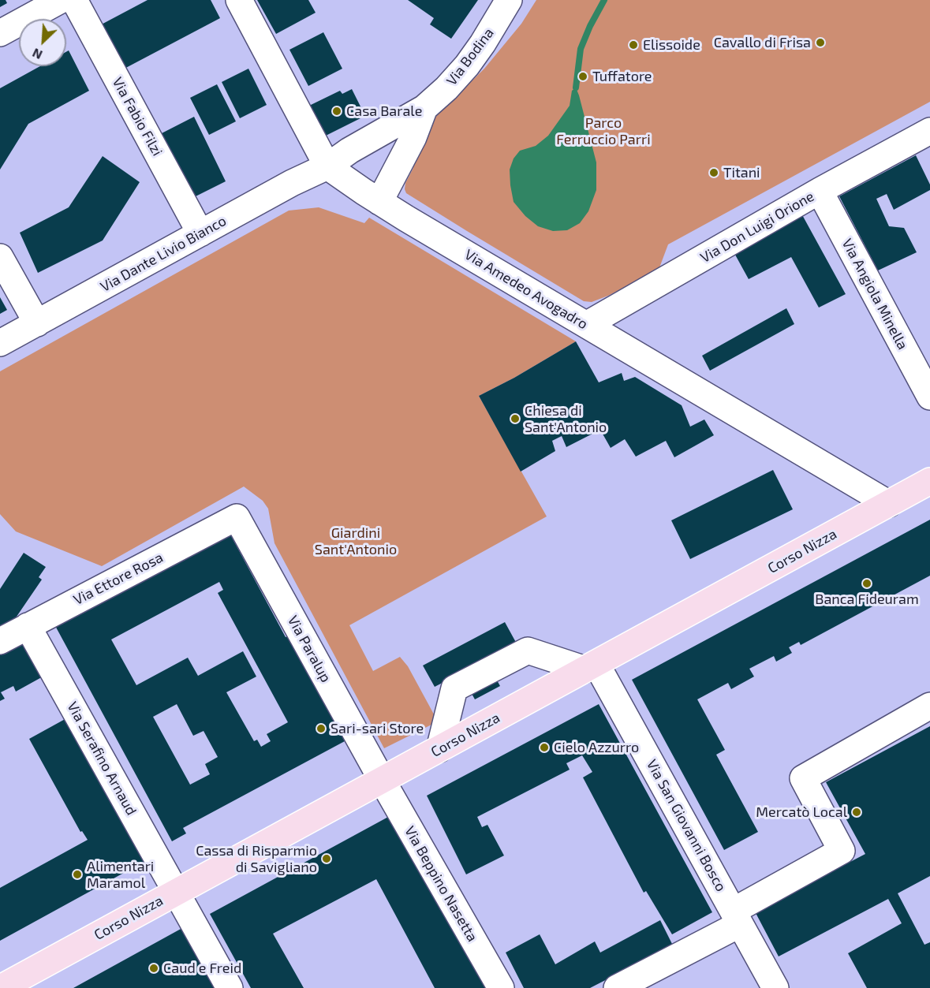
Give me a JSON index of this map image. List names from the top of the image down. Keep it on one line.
{"streets":{"main road":["Corso Nizza"],"street":["Via Bodina","Via Fabio Filzi","Via Don Luigi Orione","Via Dante Livio Bianco","Via Amedeo Avogadro","Via Angiola Minella","Via Ettore Rosa","Via Paralup","Via Serafino Arnaud","Via San Giovanni Bosco","Via Beppino Nasetta"]},"crossings":[["Via Bodina","Via Dante Livio Bianco"],["Via Bodina","Via Amedeo Avogadro"],["Via Fabio Filzi","Via Dante Livio Bianco"],["Via Don Luigi Orione","Via Amedeo Avogadro"],["Via Don Luigi Orione","Via Angiola Minella"],["Via Dante Livio Bianco","Via Amedeo Avogadro"],["Via Amedeo Avogadro","Corso Nizza"],["Corso Nizza","Via Paralup"],["Corso Nizza","Via Serafino Arnaud"],["Corso Nizza","Via San Giovanni Bosco"],["Corso Nizza","Via Beppino Nasetta"],["Via Ettore Rosa","Via Paralup"],["Via Ettore Rosa","Via Serafino Arnaud"],["Via Paralup","Via Beppino Nasetta"]],"parks":["Parco Ferruccio Parri","Giardini Sant'Antonio"],"places":["Cavallo di Frisa","Elissoide","Tuffatore","Casa Barale","Titani","Chiesa di Sant'Antonio","Banca Fideuram","Sari-sari Store","Cielo Azzurro","Mercatò Local","Cassa di Risparmio di Savigliano","Alimentari Maramol","Caud e Freid"],"north":"bottom left"}
